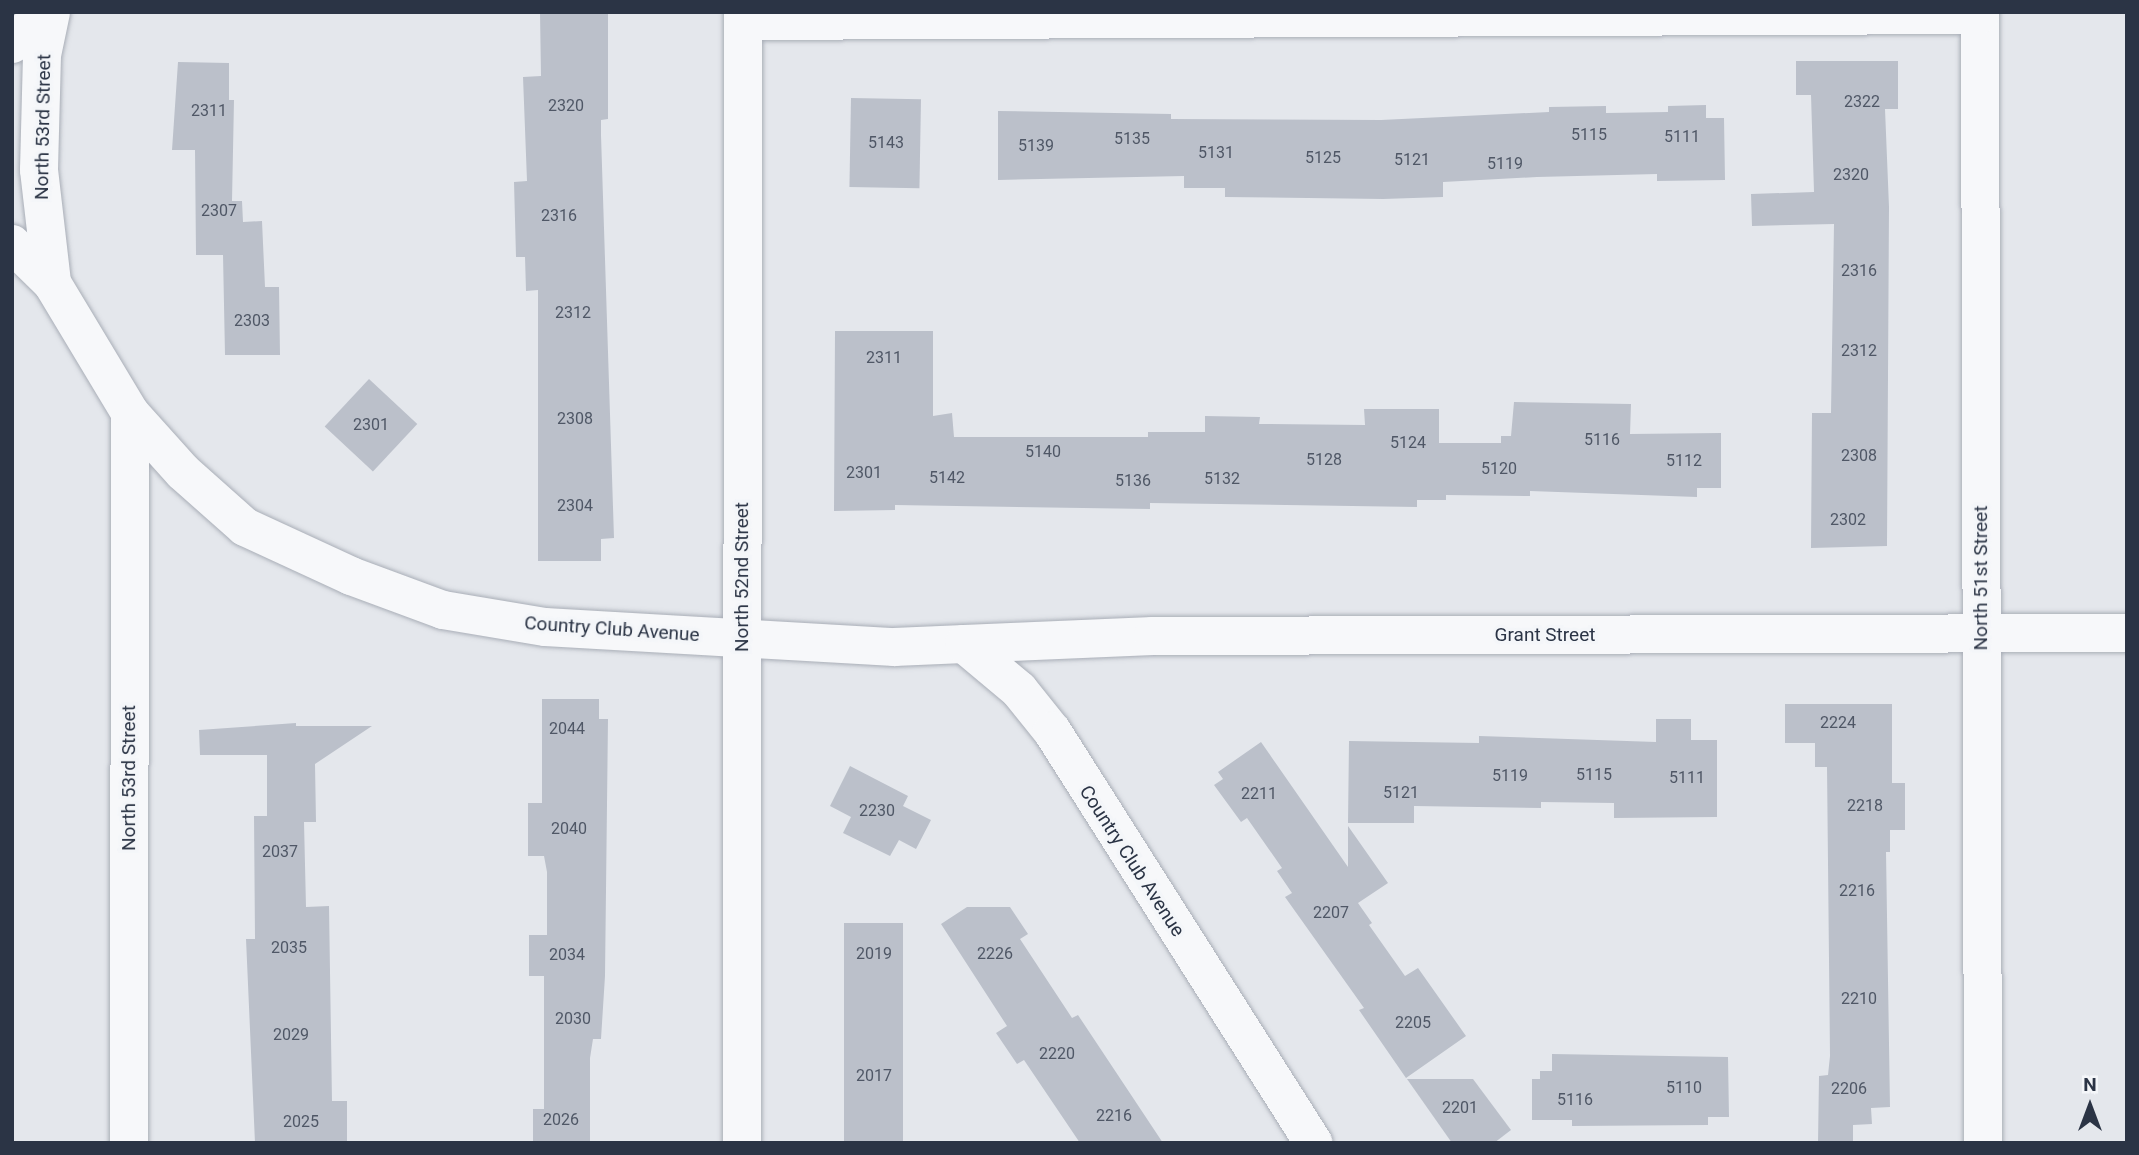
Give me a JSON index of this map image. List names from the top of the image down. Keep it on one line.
{"streets":{"street":["North 53rd Street","North 52nd Street","North 51st Street","Country Club Avenue","Grant Street"]},"crossings":[["North 53rd Street","Country Club Avenue"],["North 52nd Street","Country Club Avenue"],["North 51st Street","Grant Street"],["Country Club Avenue","Grant Street"]],"house_numbers":["2322","2320","2311","5115","5111","5135","5143","5139","5131","5125","5121","5119","2320","2307","2316","2316","2312","2303","2312","2311","2308","2301","5116","5124","5140","2308","5128","5112","5120","2301","5142","5132","5136","2304","2302","2224","2044","5115","5119","5111","5121","2211","2218","2230","2040","2037","2216","2207","2035","2019","2226","2034","2210","2030","2205","2029","2220","2017","5110","2206","5116","2201","2216","2026","2025"],"north":"top"}
